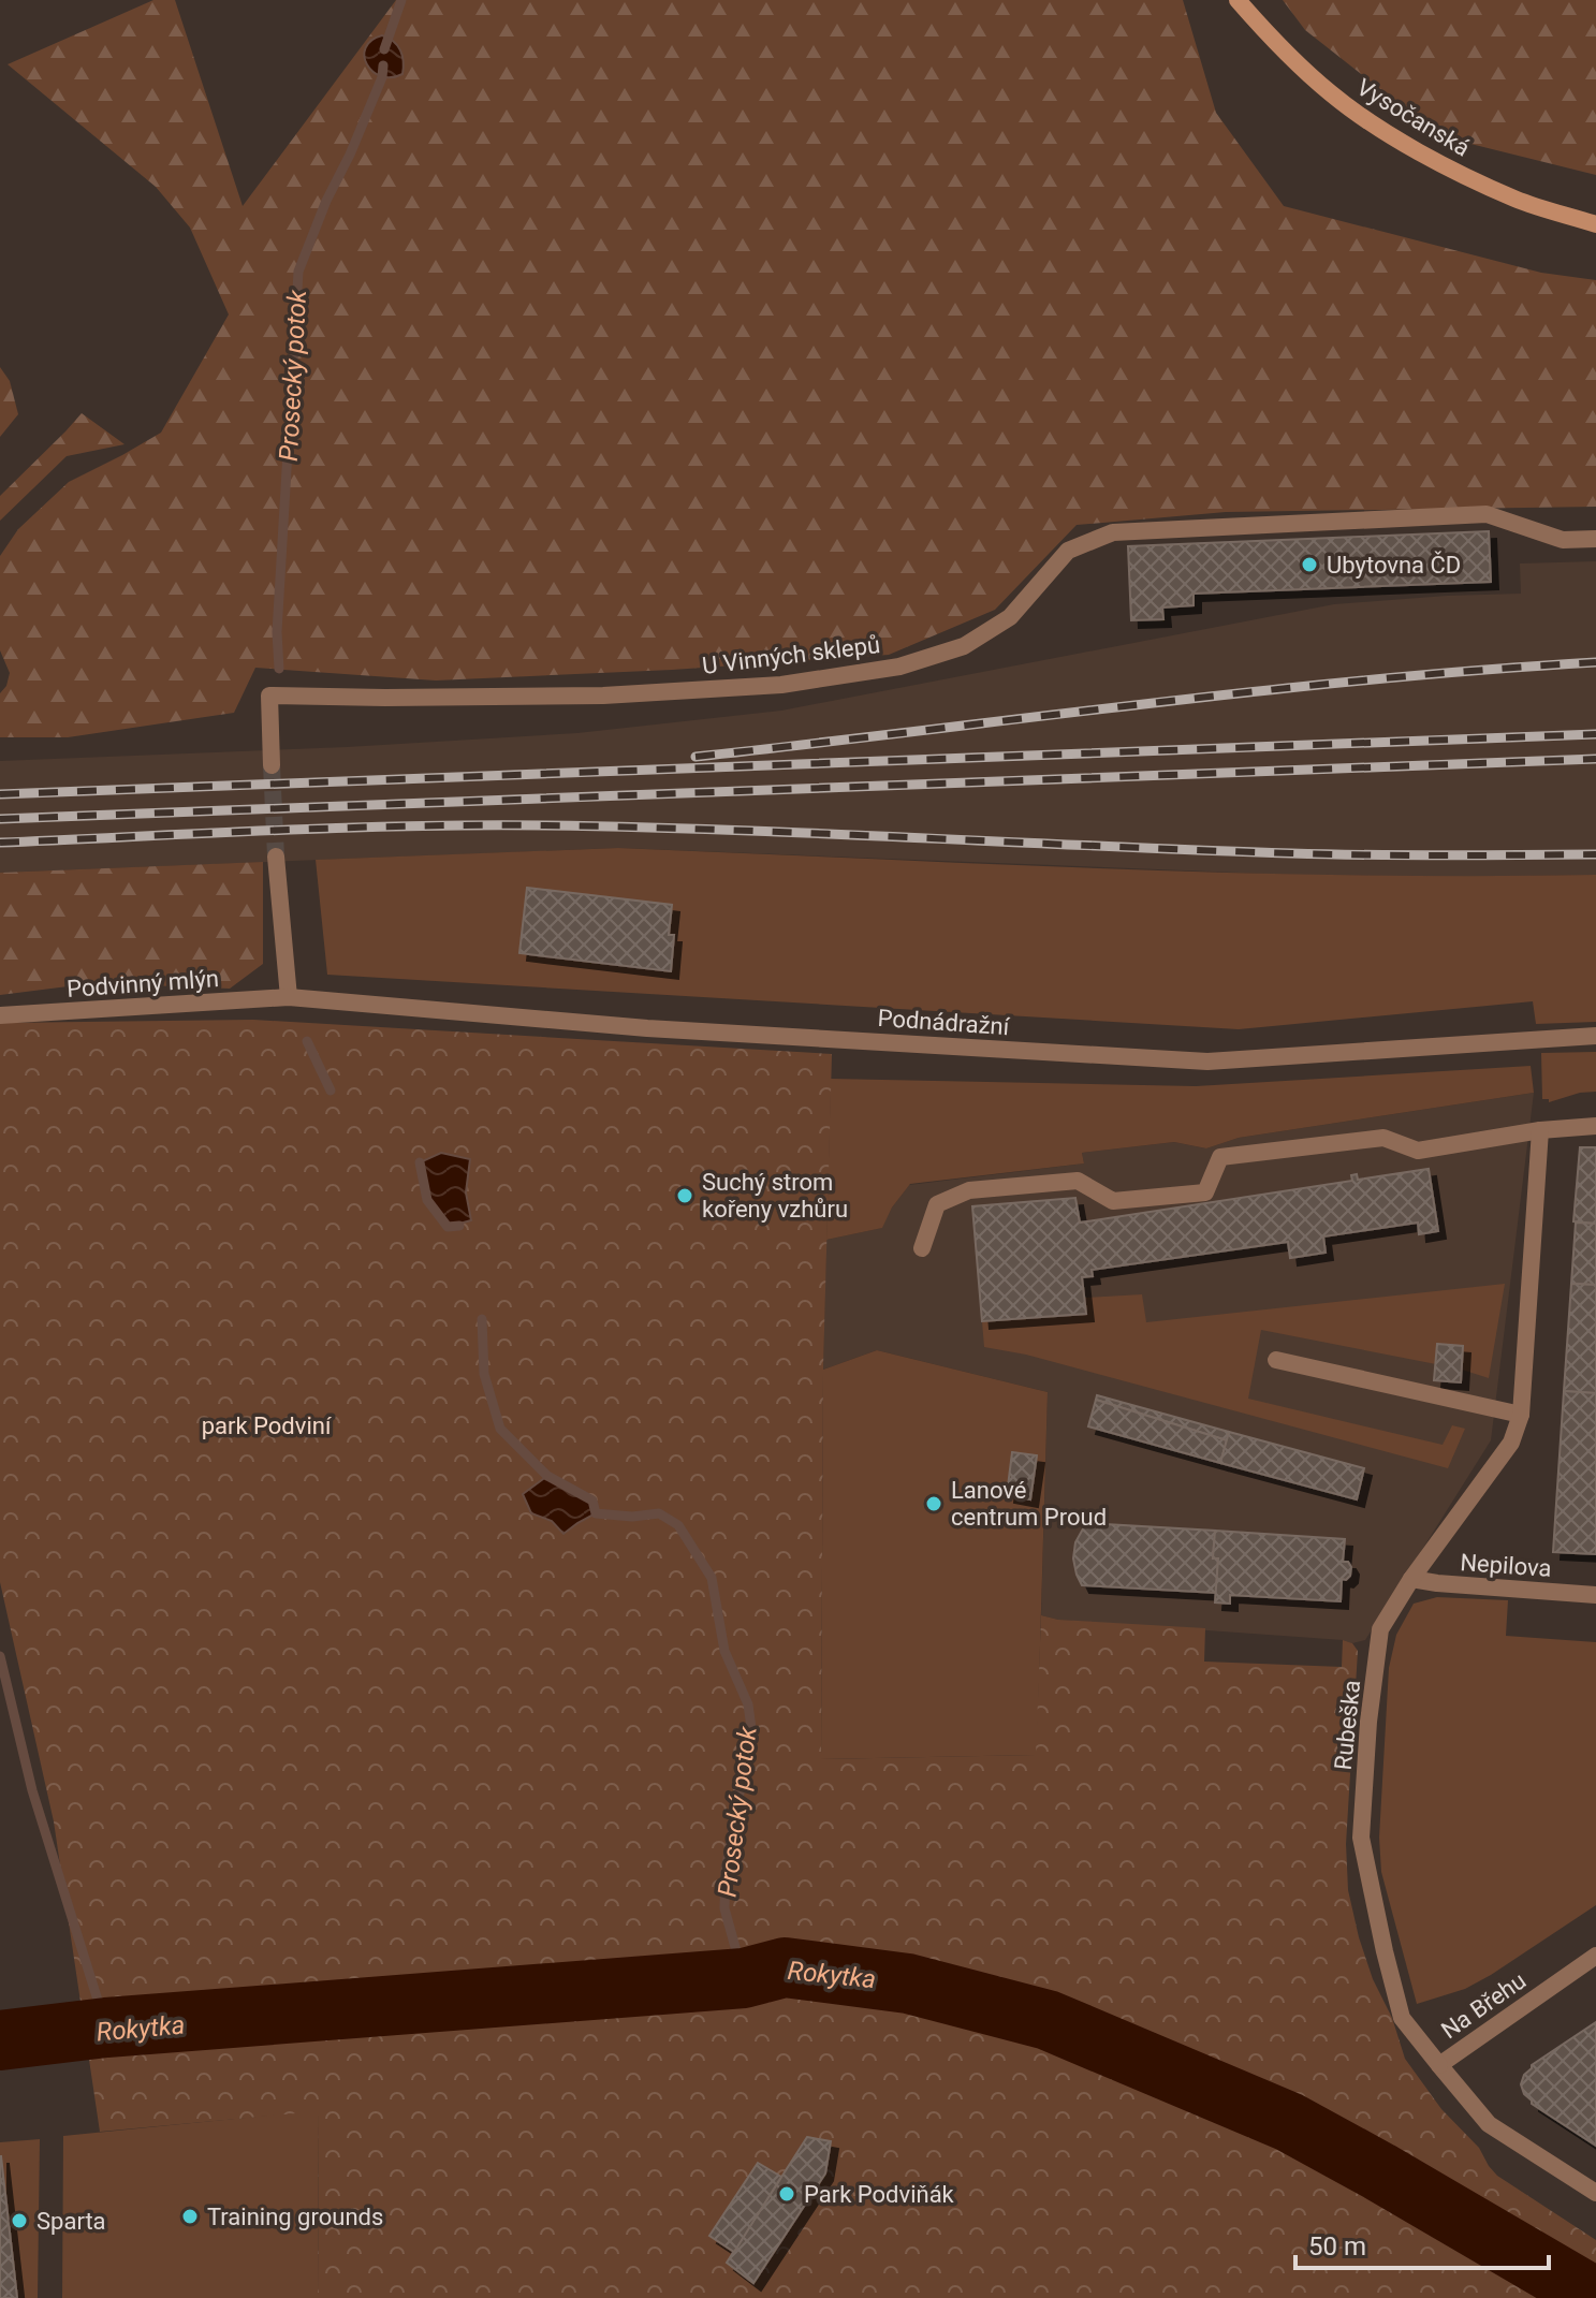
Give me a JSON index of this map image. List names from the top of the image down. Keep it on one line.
{"streets":{"main road":["Vysočanská"],"street":["U Vinných sklepů","Podvinný mlýn","Podnádražní","Nepilova","Rubeška","Na Břehu"]},"crossings":[["Podvinný mlýn","Podnádražní"],["Nepilova","Rubeška"],["Rubeška","Na Břehu"]],"water":["Prosecký potok","Rokytka"],"parks":["park Podviní"],"places":["Ubytovna ČD","Suchý strom kořeny vzhůru","Lanové centrum Proud","Park Podviňák","Training grounds","Sparta"],"scale_bar":"50 m"}
